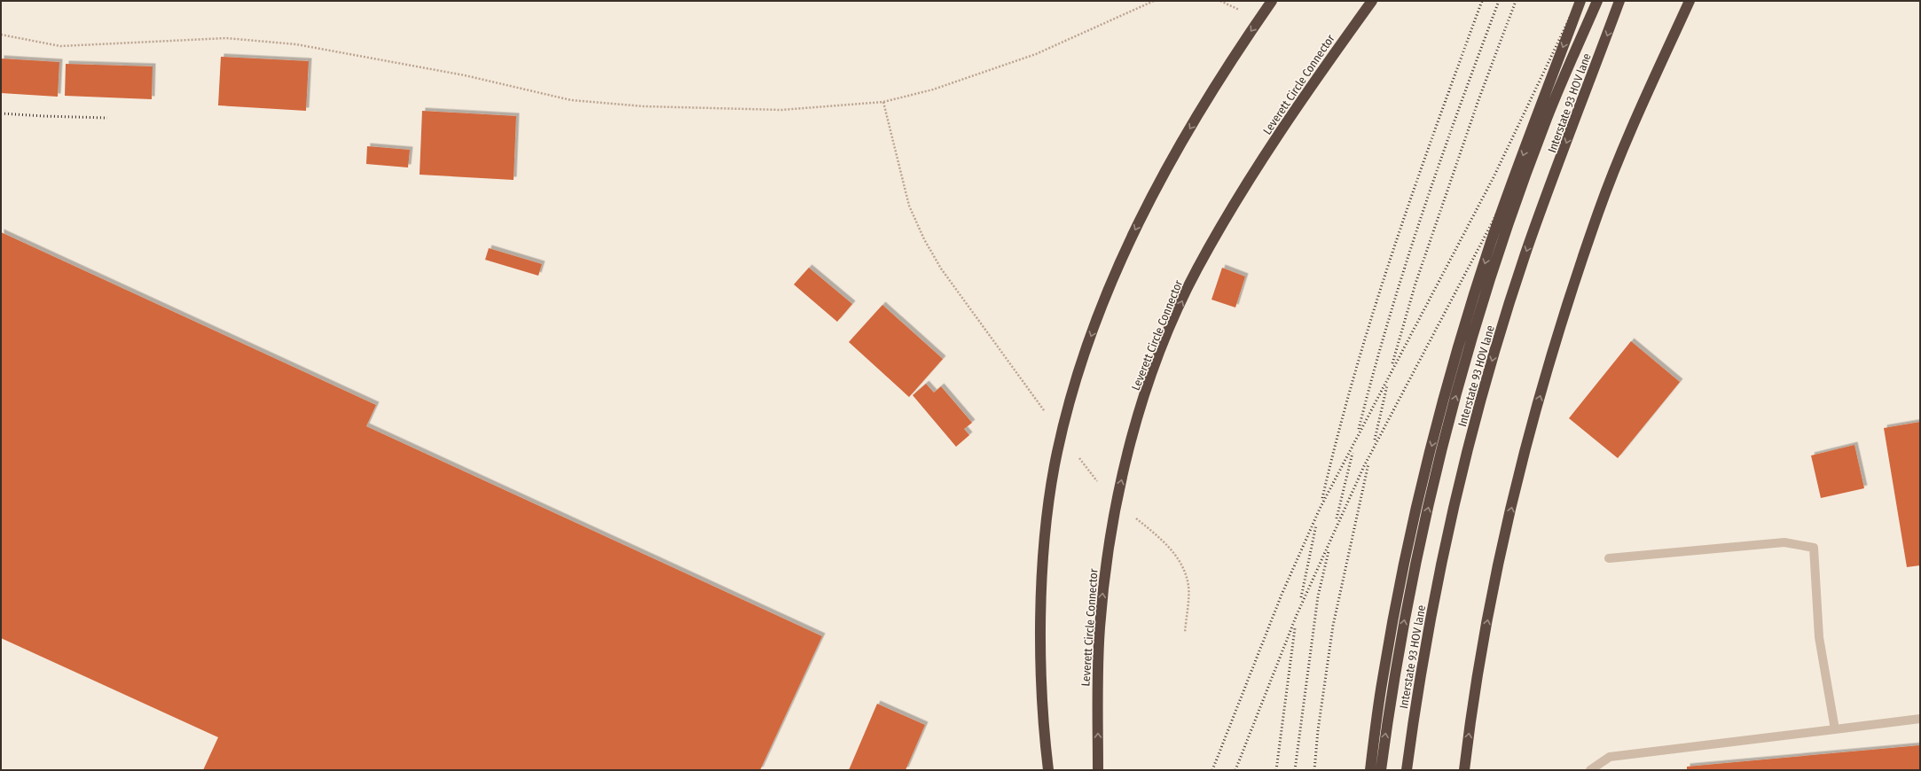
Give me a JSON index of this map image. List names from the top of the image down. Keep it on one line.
{"streets":{"highway":["Leverett Circle Connector","Interstate 93 HOV lane"]}}
